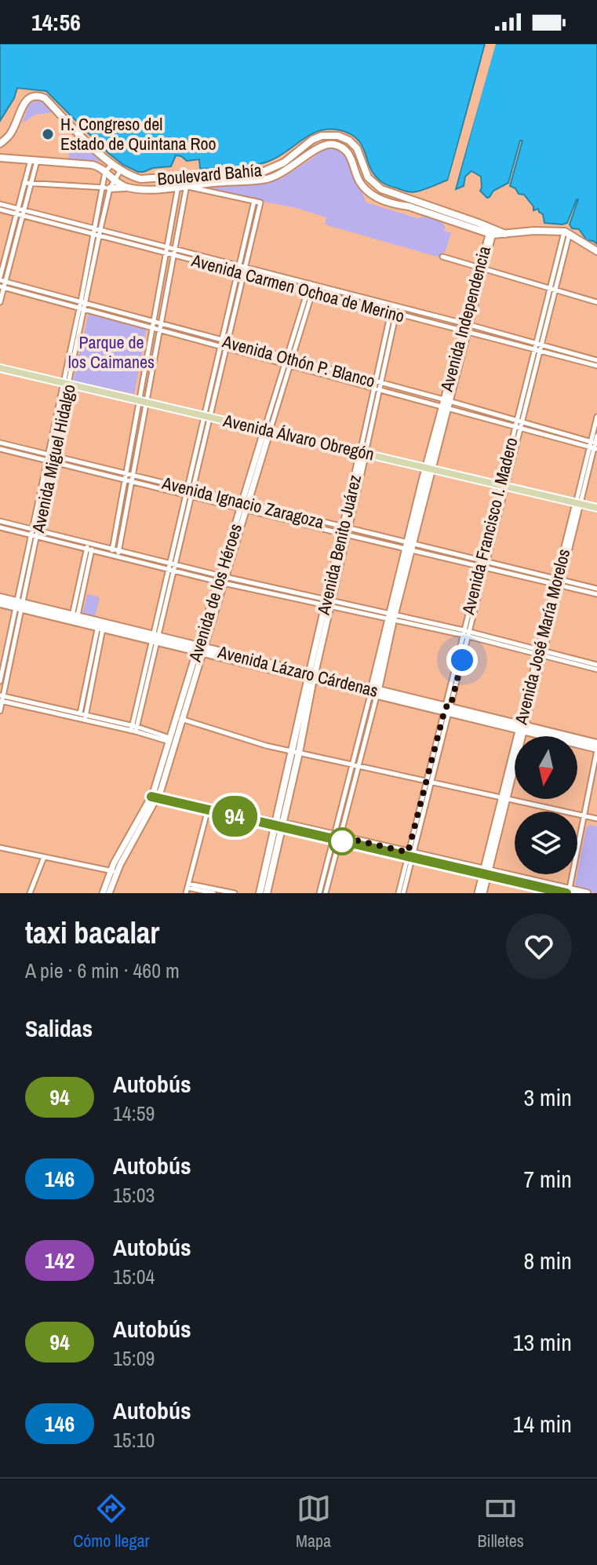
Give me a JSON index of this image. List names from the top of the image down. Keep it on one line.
{"streets":{"main road":["Boulevard Bahía","Avenida Independencia","Avenida Álvaro Obregón","Avenida Benito Juárez","Avenida Lázaro Cárdenas"],"street":["Avenida Carmen Ochoa de Merino","Avenida Othón P. Blanco","Avenida Miguel Hidalgo","Avenida Ignacio Zaragoza","Avenida Francisco I. Madero","Avenida de los Héroes","Avenida José María Morelos"]},"crossings":[["Boulevard Bahía","Avenida Independencia"],["Boulevard Bahía","Avenida Miguel Hidalgo"],["Boulevard Bahía","Avenida Francisco I. Madero"],["Avenida Carmen Ochoa de Merino","Avenida Independencia"],["Avenida Carmen Ochoa de Merino","Avenida Miguel Hidalgo"],["Avenida Carmen Ochoa de Merino","Avenida Francisco I. Madero"],["Avenida Carmen Ochoa de Merino","Avenida Benito Juárez"],["Avenida Carmen Ochoa de Merino","Avenida de los Héroes"],["Avenida Independencia","Avenida Othón P. Blanco"],["Avenida Independencia","Avenida Álvaro Obregón"],["Avenida Independencia","Avenida Ignacio Zaragoza"],["Avenida Independencia","Avenida Lázaro Cárdenas"],["Avenida Othón P. Blanco","Avenida Miguel Hidalgo"],["Avenida Othón P. Blanco","Avenida Francisco I. Madero"],["Avenida Othón P. Blanco","Avenida Benito Juárez"],["Avenida Othón P. Blanco","Avenida de los Héroes"],["Avenida Othón P. Blanco","Avenida José María Morelos"],["Avenida Álvaro Obregón","Avenida Miguel Hidalgo"],["Avenida Álvaro Obregón","Avenida Francisco I. Madero"],["Avenida Álvaro Obregón","Avenida Benito Juárez"],["Avenida Álvaro Obregón","Avenida de los Héroes"],["Avenida Álvaro Obregón","Avenida José María Morelos"],["Avenida Miguel Hidalgo","Avenida Ignacio Zaragoza"],["Avenida Miguel Hidalgo","Avenida Lázaro Cárdenas"],["Avenida Ignacio Zaragoza","Avenida Francisco I. Madero"],["Avenida Ignacio Zaragoza","Avenida Benito Juárez"],["Avenida Ignacio Zaragoza","Avenida de los Héroes"],["Avenida Ignacio Zaragoza","Avenida José María Morelos"],["Avenida Francisco I. Madero","Avenida Lázaro Cárdenas"],["Avenida Benito Juárez","Avenida Lázaro Cárdenas"],["Avenida de los Héroes","Avenida Lázaro Cárdenas"],["Avenida José María Morelos","Avenida Lázaro Cárdenas"]],"parks":["Parque de los Caimanes"],"places":["H. Congreso del Estado de Quintana Roo"],"lines":["bus line 94"],"north":"bottom","page":{"status":"14:56","on_map":"94","heading":[["taxi bacalar","A pie · 6 min · 460 m"],"Salidas"],"list":[{"mark":"94","name":"Autobús","note":"14:59","value":"3 min"},{"mark":"146","name":"Autobús","note":"15:03","value":"7 min"},{"mark":"142","name":"Autobús","note":"15:04","value":"8 min"},{"mark":"94","name":"Autobús","note":"15:09","value":"13 min"},{"mark":"146","name":"Autobús","note":"15:10","value":"14 min"}],"tabs":["Cómo llegar","Mapa","Billetes"]}}
